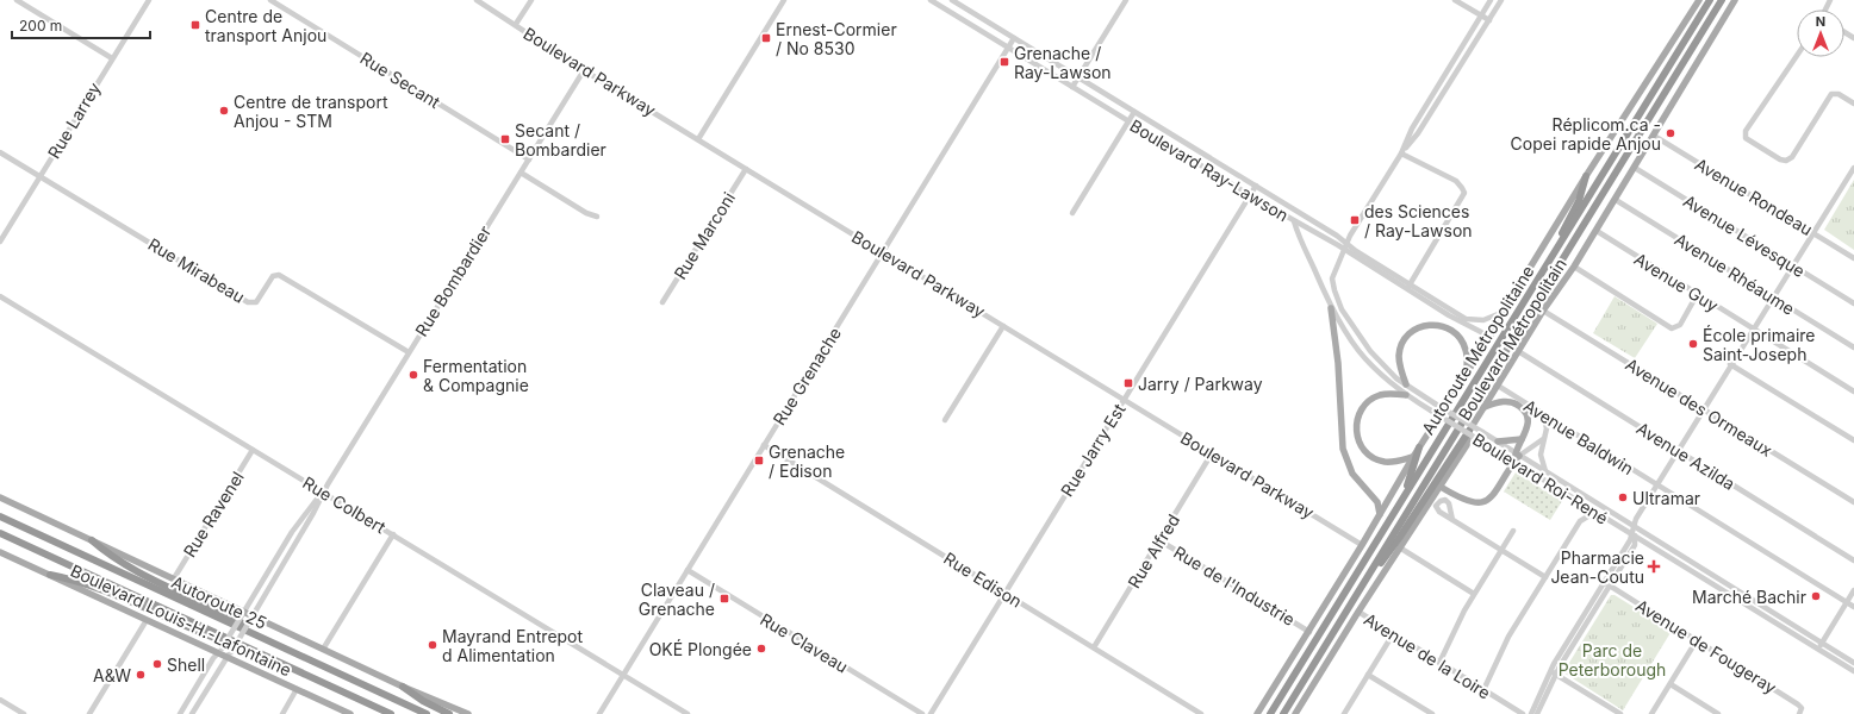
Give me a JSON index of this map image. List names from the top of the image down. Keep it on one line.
{"streets":{"highway":["Autoroute Métropolitaine","Autoroute 25"],"main road":["Boulevard Métropolitain","Boulevard Louis-H.-Lafontaine"],"street":["Boulevard Parkway","Rue Secant","Rue Larrey","Boulevard Ray-Lawson","Avenue Rondeau","Rue Marconi","Avenue Lévesque","Rue Mirabeau","Avenue Rhéaume","Rue Bombardier","Avenue Guy","Rue Grenache","Avenue des Ormeaux","Avenue Baldwin","Rue Jarry Est","Avenue Azilda","Boulevard Roi-René","Rue Colbert","Rue Ravenel","Rue Alfred","Rue Edison","Rue de l'Industrie","Rue Claveau","Avenue de Fougeray","Avenue de la Loire"]},"crossings":[["Boulevard Parkway","Rue Marconi"],["Boulevard Parkway","Rue Bombardier"],["Boulevard Parkway","Boulevard Métropolitain"],["Boulevard Parkway","Rue Grenache"],["Boulevard Parkway","Rue Jarry Est"],["Boulevard Parkway","Rue Alfred"],["Rue Secant","Rue Bombardier"],["Rue Larrey","Rue Mirabeau"],["Boulevard Ray-Lawson","Boulevard Métropolitain"],["Boulevard Ray-Lawson","Rue Grenache"],["Boulevard Ray-Lawson","Rue Jarry Est"],["Boulevard Ray-Lawson","Boulevard Roi-René"],["Avenue Rondeau","Boulevard Métropolitain"],["Avenue Lévesque","Boulevard Métropolitain"],["Rue Mirabeau","Rue Bombardier"],["Avenue Rhéaume","Boulevard Métropolitain"],["Rue Bombardier","Rue Colbert"],["Rue Bombardier","Boulevard Louis-H.-Lafontaine"],["Avenue Guy","Boulevard Métropolitain"],["Boulevard Métropolitain","Avenue des Ormeaux"],["Boulevard Métropolitain","Avenue Baldwin"],["Boulevard Métropolitain","Avenue Azilda"],["Boulevard Métropolitain","Rue de l'Industrie"],["Boulevard Métropolitain","Avenue de la Loire"],["Rue Grenache","Rue Colbert"],["Rue Grenache","Rue Edison"],["Rue Grenache","Rue Claveau"],["Rue Jarry Est","Rue Edison"],["Rue Colbert","Rue Ravenel"],["Rue Ravenel","Boulevard Louis-H.-Lafontaine"],["Rue Alfred","Rue Edison"],["Rue Alfred","Rue de l'Industrie"]],"parks":["Parc de Peterborough"],"places":{"transit":["Centre de transport Anjou","Ernest-Cormier / No 8530","Grenache / Ray-Lawson","Secant / Bombardier","des Sciences / Ray-Lawson","Jarry / Parkway","Grenache / Edison","Claveau / Grenache"],"other":["Centre de transport Anjou - STM","Réplicom.ca - Copei rapide Anjou","École primaire Saint-Joseph","Fermentation & Compagnie","Ultramar","Marché Bachir","Mayrand Entrepot d Alimentation","OKÉ Plongée","Shell","A&W"],"health":["Pharmacie Jean-Coutu"]},"scale_bar":"200 m","north":"top"}
